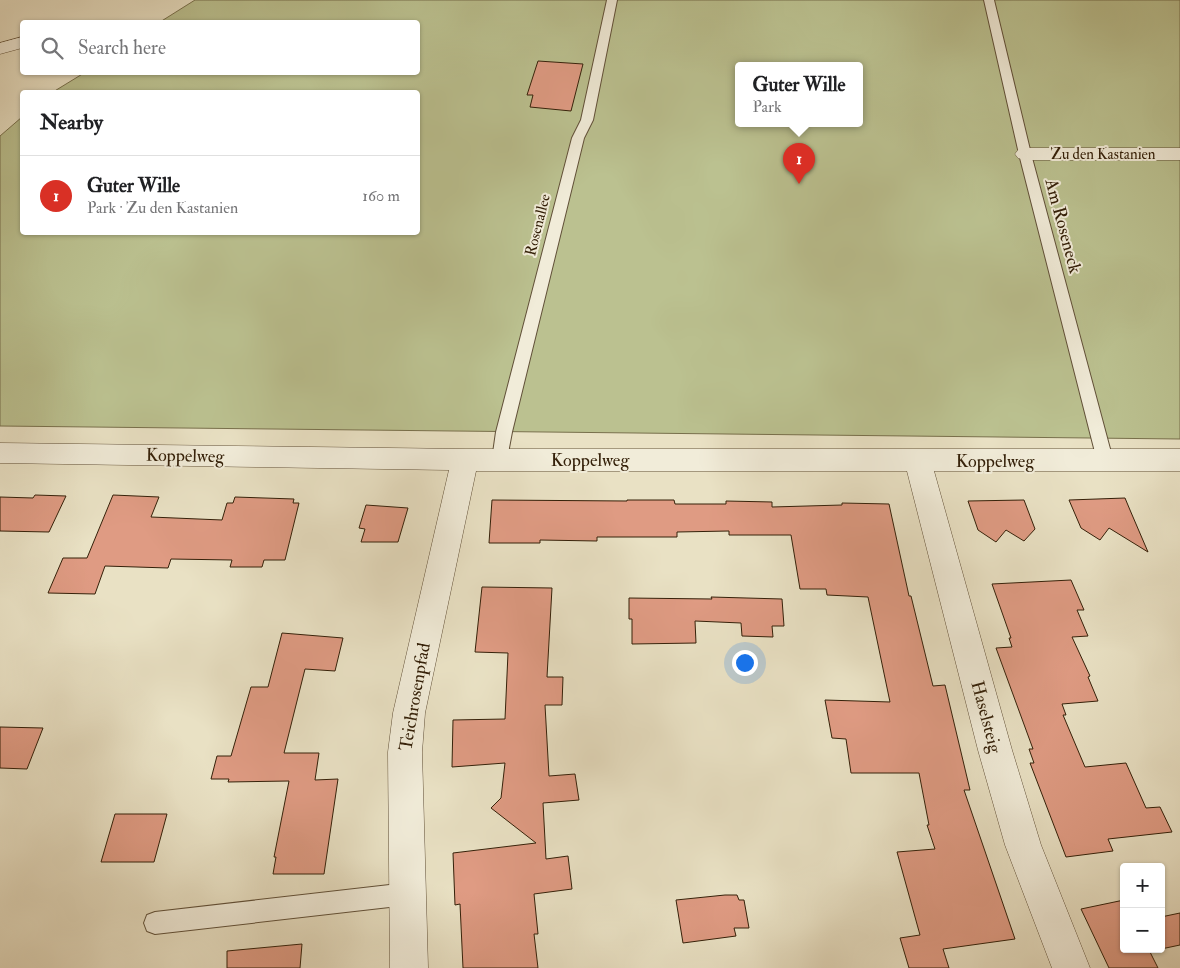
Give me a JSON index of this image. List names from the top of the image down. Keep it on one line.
{"streets":{"street":["Zu den Kastanien","Koppelweg","Teichrosenpfad","Haselsteig"],"lane":["Rosenallee","Am Roseneck"]},"crossings":[["Zu den Kastanien","Am Roseneck"],["Rosenallee","Koppelweg"],["Am Roseneck","Koppelweg"],["Koppelweg","Teichrosenpfad"],["Koppelweg","Haselsteig"]],"page":{"search":"Search here","popup":["Guter Wille","Park"],"heading":"Nearby","pins":"1","list":[{"mark":"1","name":"Guter Wille","note":"Park · Zu den Kastanien","value":"160 m"}],"map_buttons":["+","−"]}}
